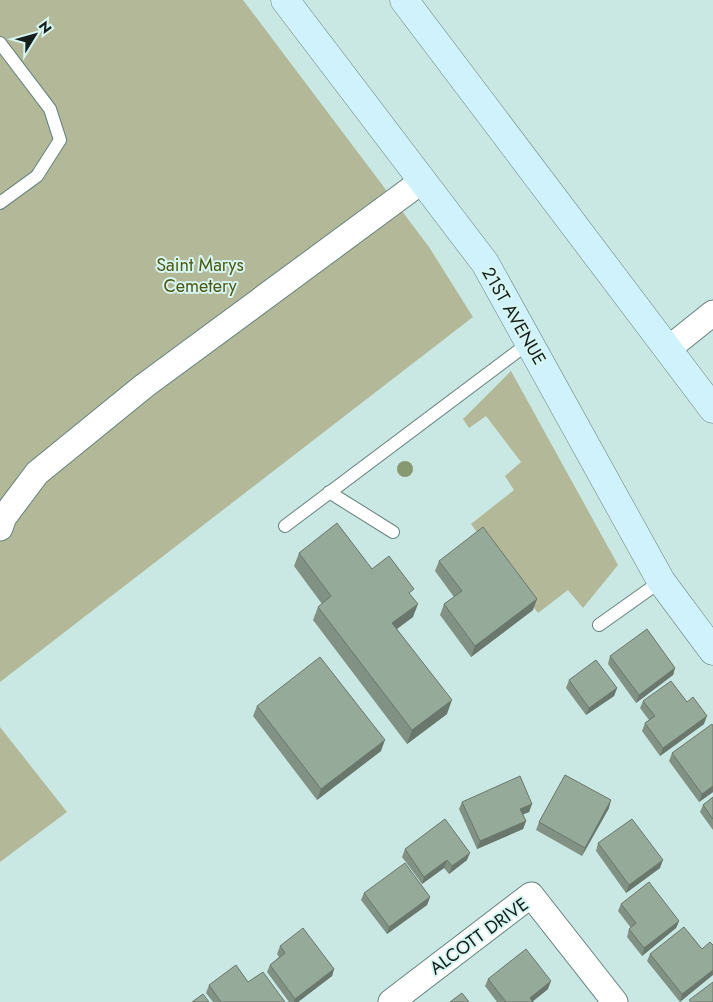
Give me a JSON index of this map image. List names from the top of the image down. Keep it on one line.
{"streets":{"street":["21ST AVENUE","ALCOTT DRIVE"]},"parks":["Saint Marys Cemetery"],"north":"top right"}
